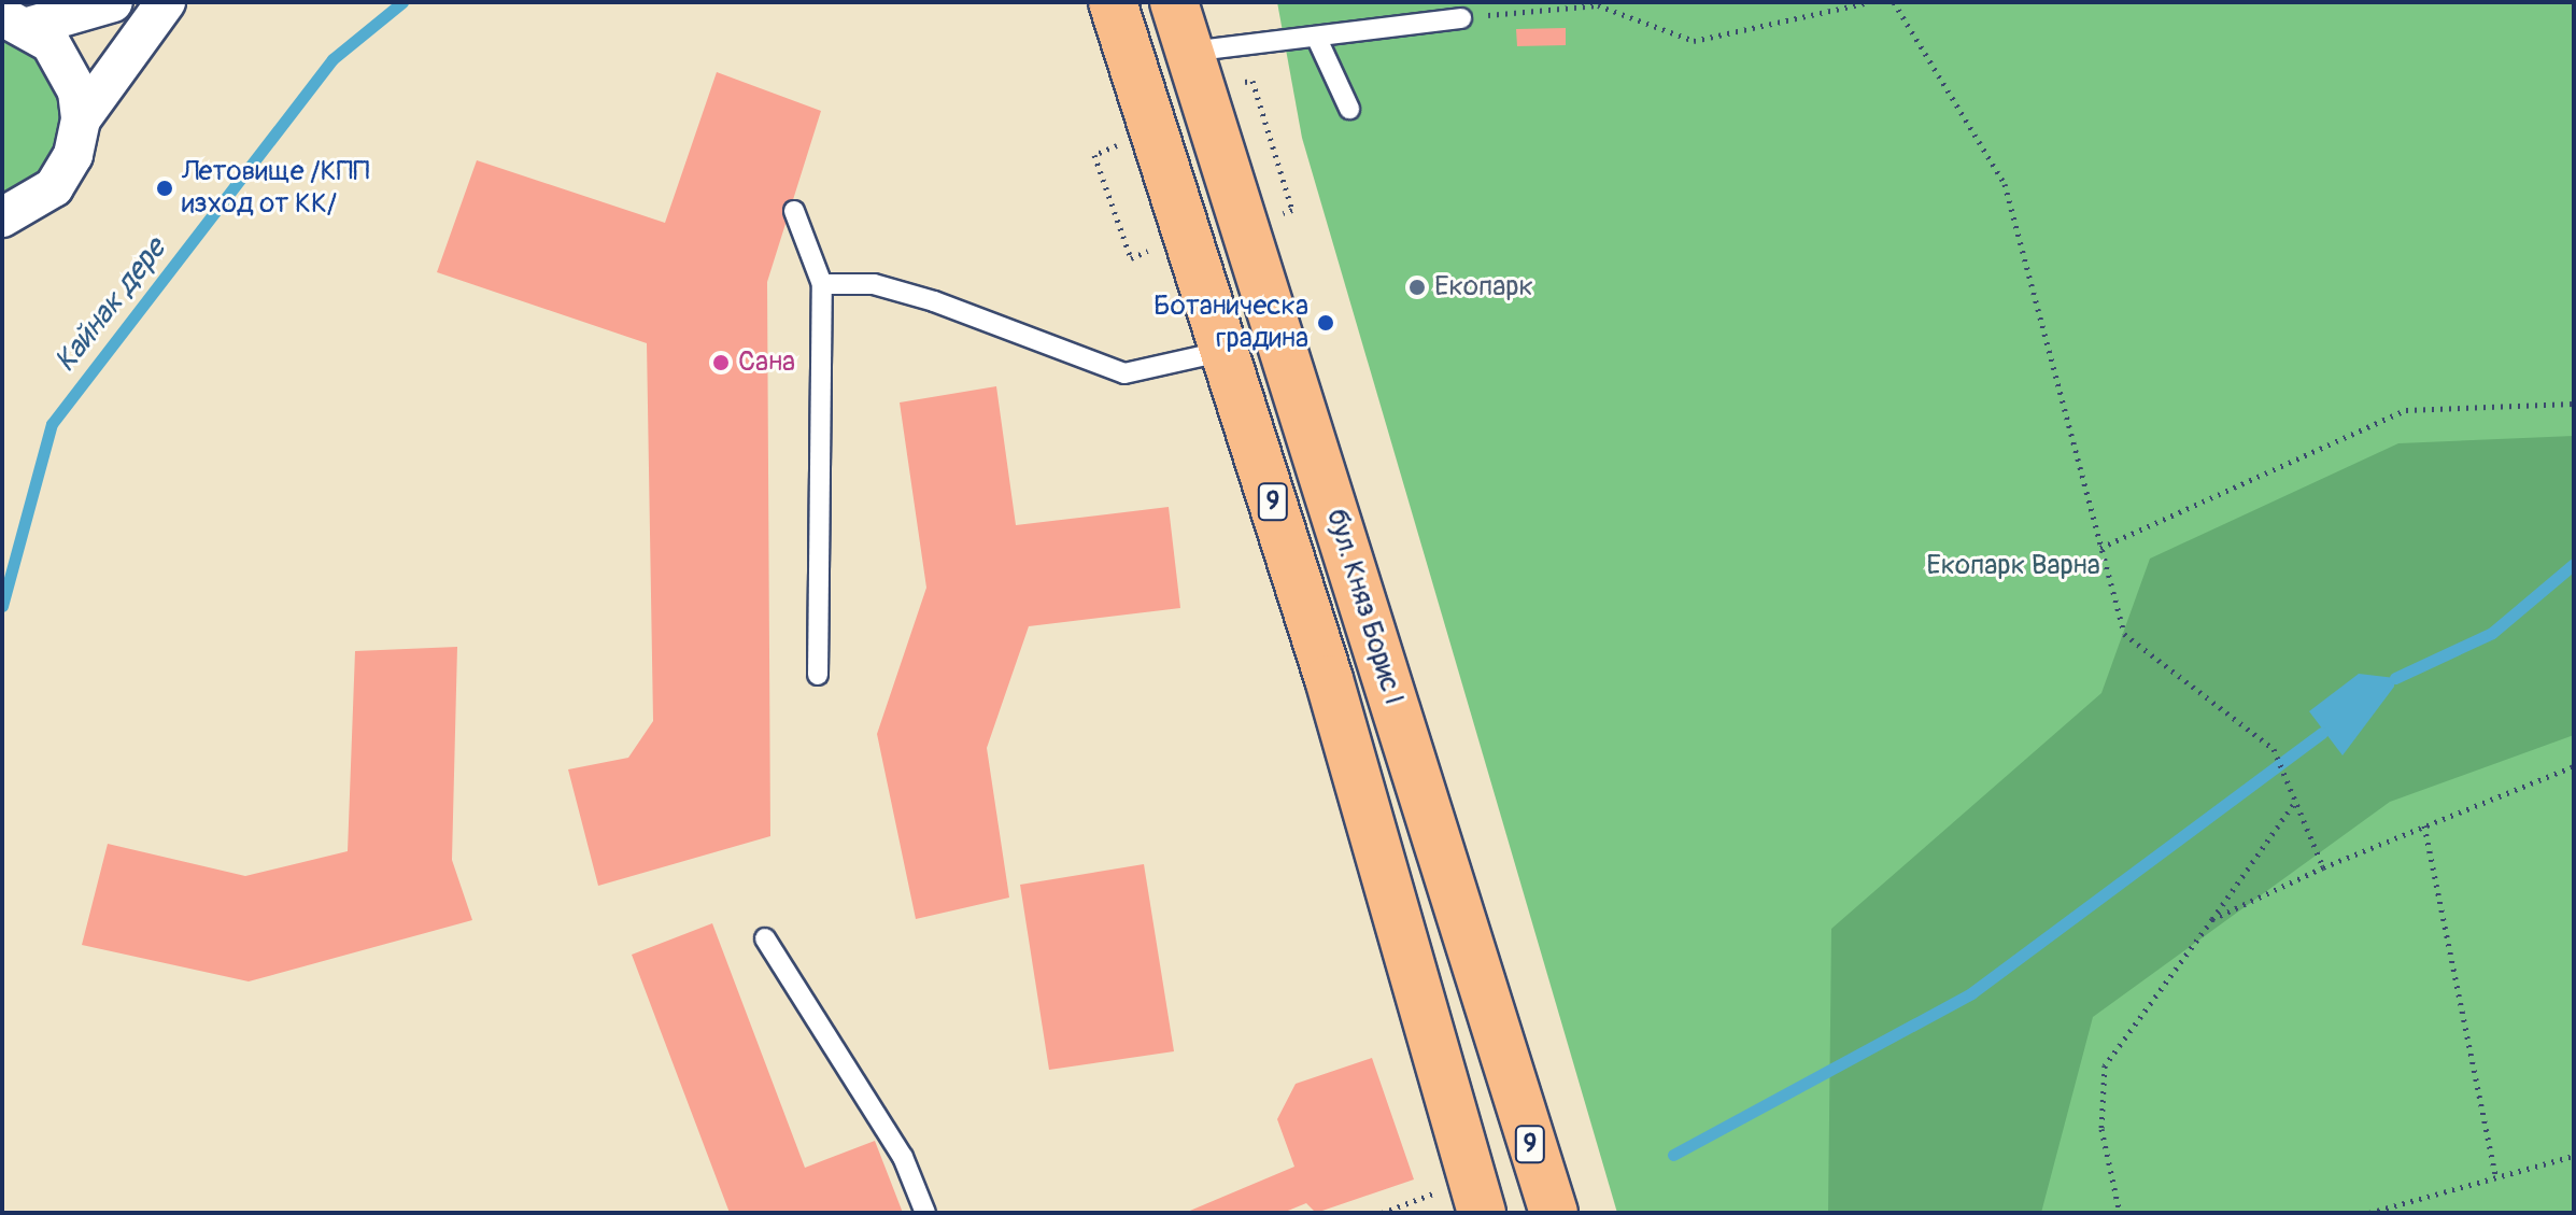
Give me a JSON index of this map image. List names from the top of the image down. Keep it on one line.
{"streets":{"highway":["9","бул. Княз Борис I"]},"water":["Кайнак дере"],"parks":["Екопарк Варна"],"places":["Летовище /КПП изход от КК/","Екопарк","Ботаническа градина","Сана"]}
